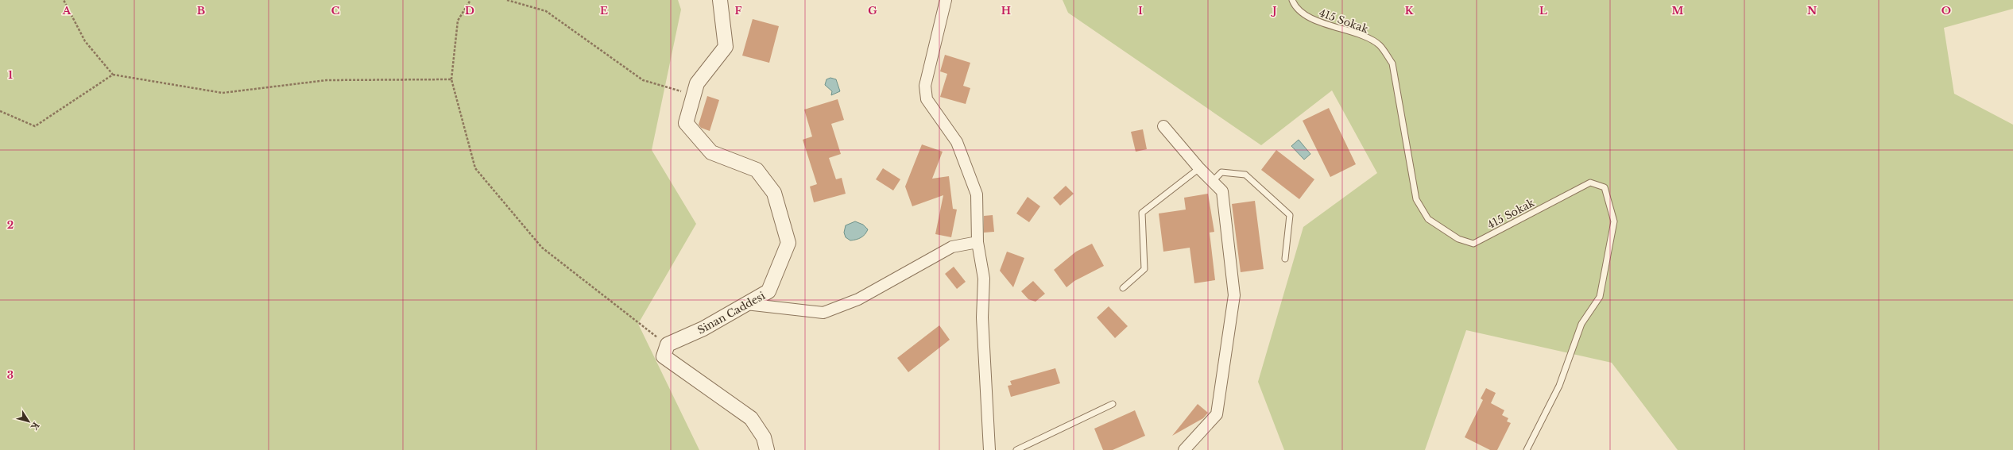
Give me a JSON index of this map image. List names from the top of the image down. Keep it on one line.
{"streets":{"street":["Sinan Caddesi"],"lane":["415 Sokak"]},"north":"bottom right","grid":{"columns":["A","B","C","D","E","F","G","H","I","J","K","L","M","N","O"],"rows":["1","2","3"]}}
